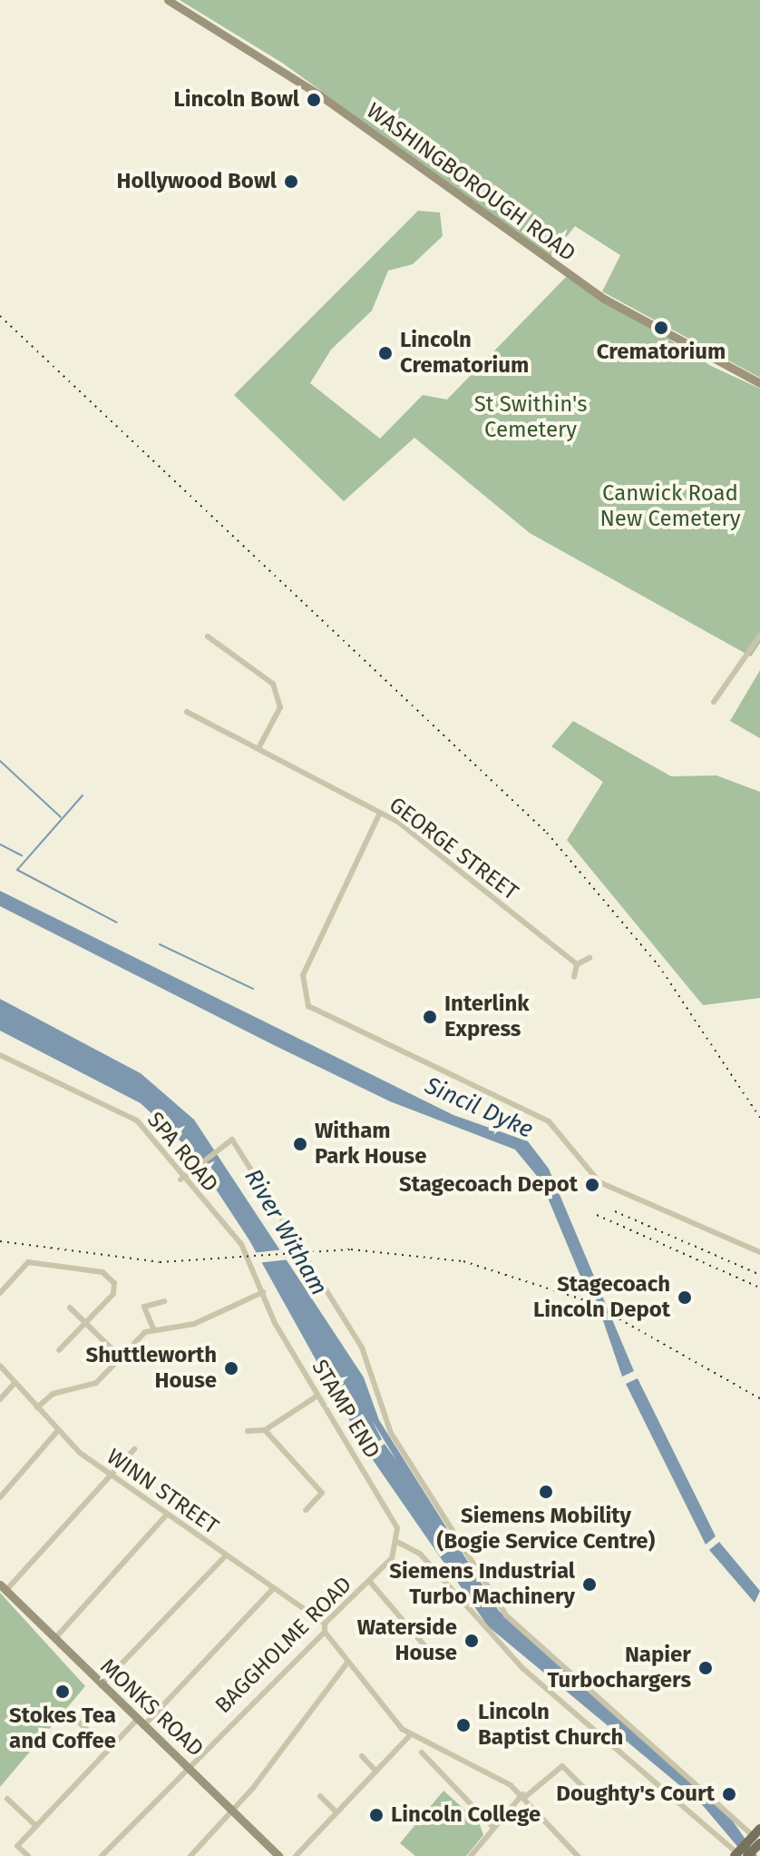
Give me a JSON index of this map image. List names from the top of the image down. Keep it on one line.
{"streets":{"main road":["WASHINGBOROUGH ROAD","MONKS ROAD"],"street":["GEORGE STREET","SPA ROAD","STAMP END","WINN STREET","BAGGHOLME ROAD"]},"crossings":[["SPA ROAD","STAMP END"],["STAMP END","BAGGHOLME ROAD"],["WINN STREET","BAGGHOLME ROAD"],["BAGGHOLME ROAD","MONKS ROAD"]],"water":["Sincil Dyke","River Witham"],"parks":["St Swithin's Cemetery","Canwick Road New Cemetery"],"places":["Lincoln Bowl","Hollywood Bowl","Crematorium","Lincoln Crematorium","Interlink Express","Witham Park House","Stagecoach Depot","Stagecoach Lincoln Depot","Shuttleworth House","Siemens Mobility (Bogie Service Centre)","Siemens Industrial Turbo Machinery","Waterside House","Napier Turbochargers","Stokes Tea and Coffee","Lincoln Baptist Church","Doughty's Court","Lincoln College"]}
